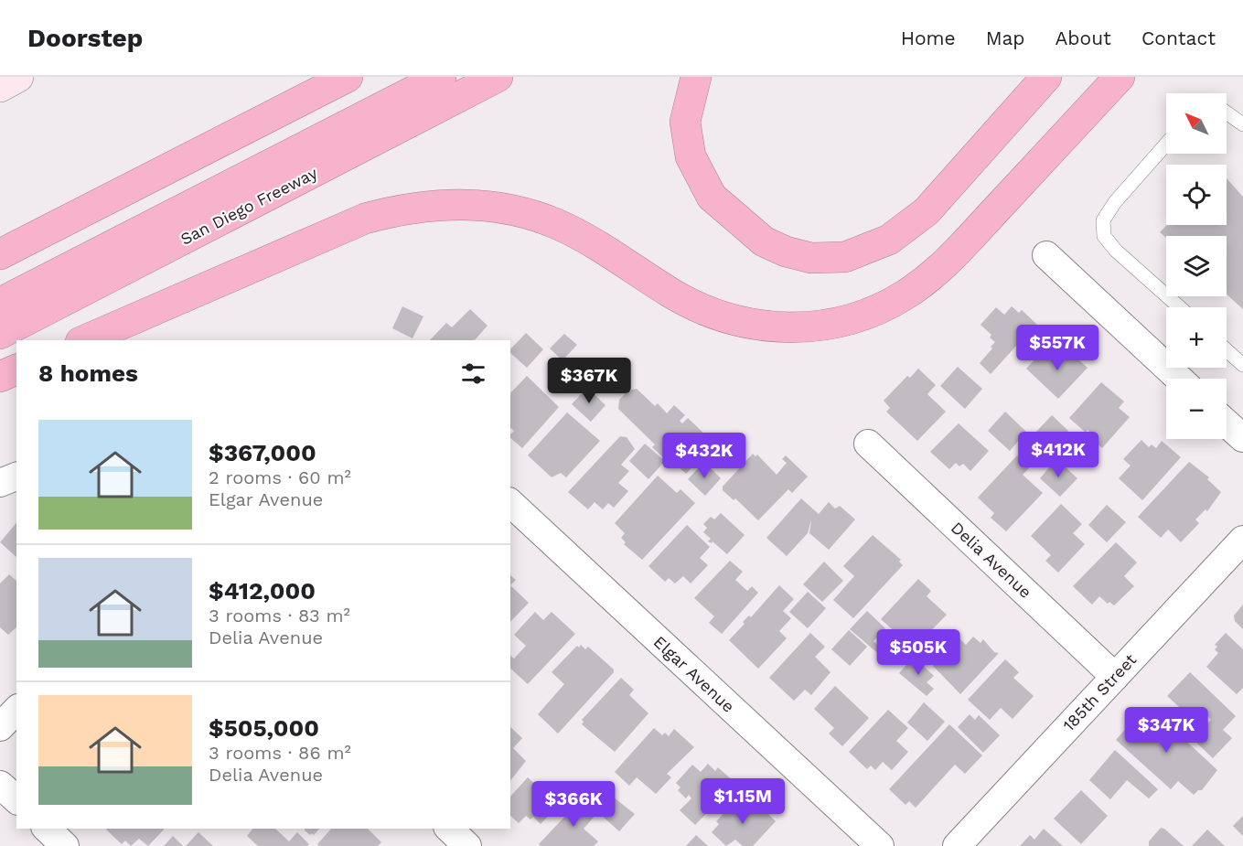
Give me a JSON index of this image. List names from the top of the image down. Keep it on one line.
{"streets":{"highway":["San Diego Freeway"],"street":["Delia Avenue","Elgar Avenue","185th Street"]},"crossings":[["Delia Avenue","185th Street"]],"north":"top left","page":{"header":"Doorstep","nav":["Home","Map","About","Contact"],"map_buttons":["+","−"],"price":["$557K","$367K","$412K","$432K","$505K","$347K","$1.15M","$366K"],"heading":"8 homes","list":[{"name":"$367,000","note":"2 rooms · 60 m² · Elgar Avenue"},{"name":"$412,000","note":"3 rooms · 83 m² · Delia Avenue"},{"name":"$505,000","note":"3 rooms · 86 m² · Delia Avenue"}]}}
